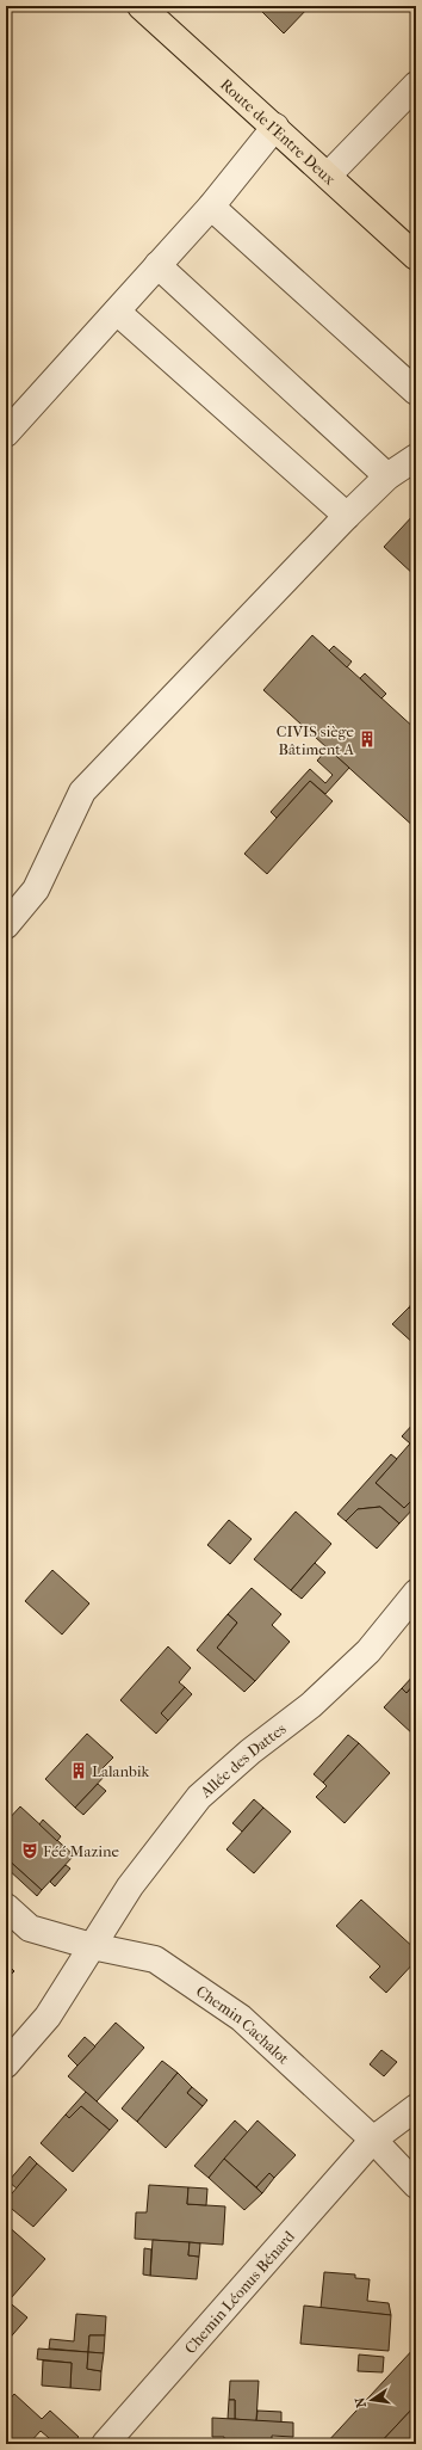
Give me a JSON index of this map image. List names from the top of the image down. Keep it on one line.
{"streets":{"main road":["Route de l'Entre Deux"],"street":["Allée des Dattes","Chemin Cachalot","Chemin Léonus Bénard"]},"crossings":[["Allée des Dattes","Chemin Cachalot"],["Chemin Cachalot","Chemin Léonus Bénard"]],"places":{"building":["CIVIS siège Bâtiment A","Lalanbik"],"theatre":["Féé Mazine"]},"north":"left"}
